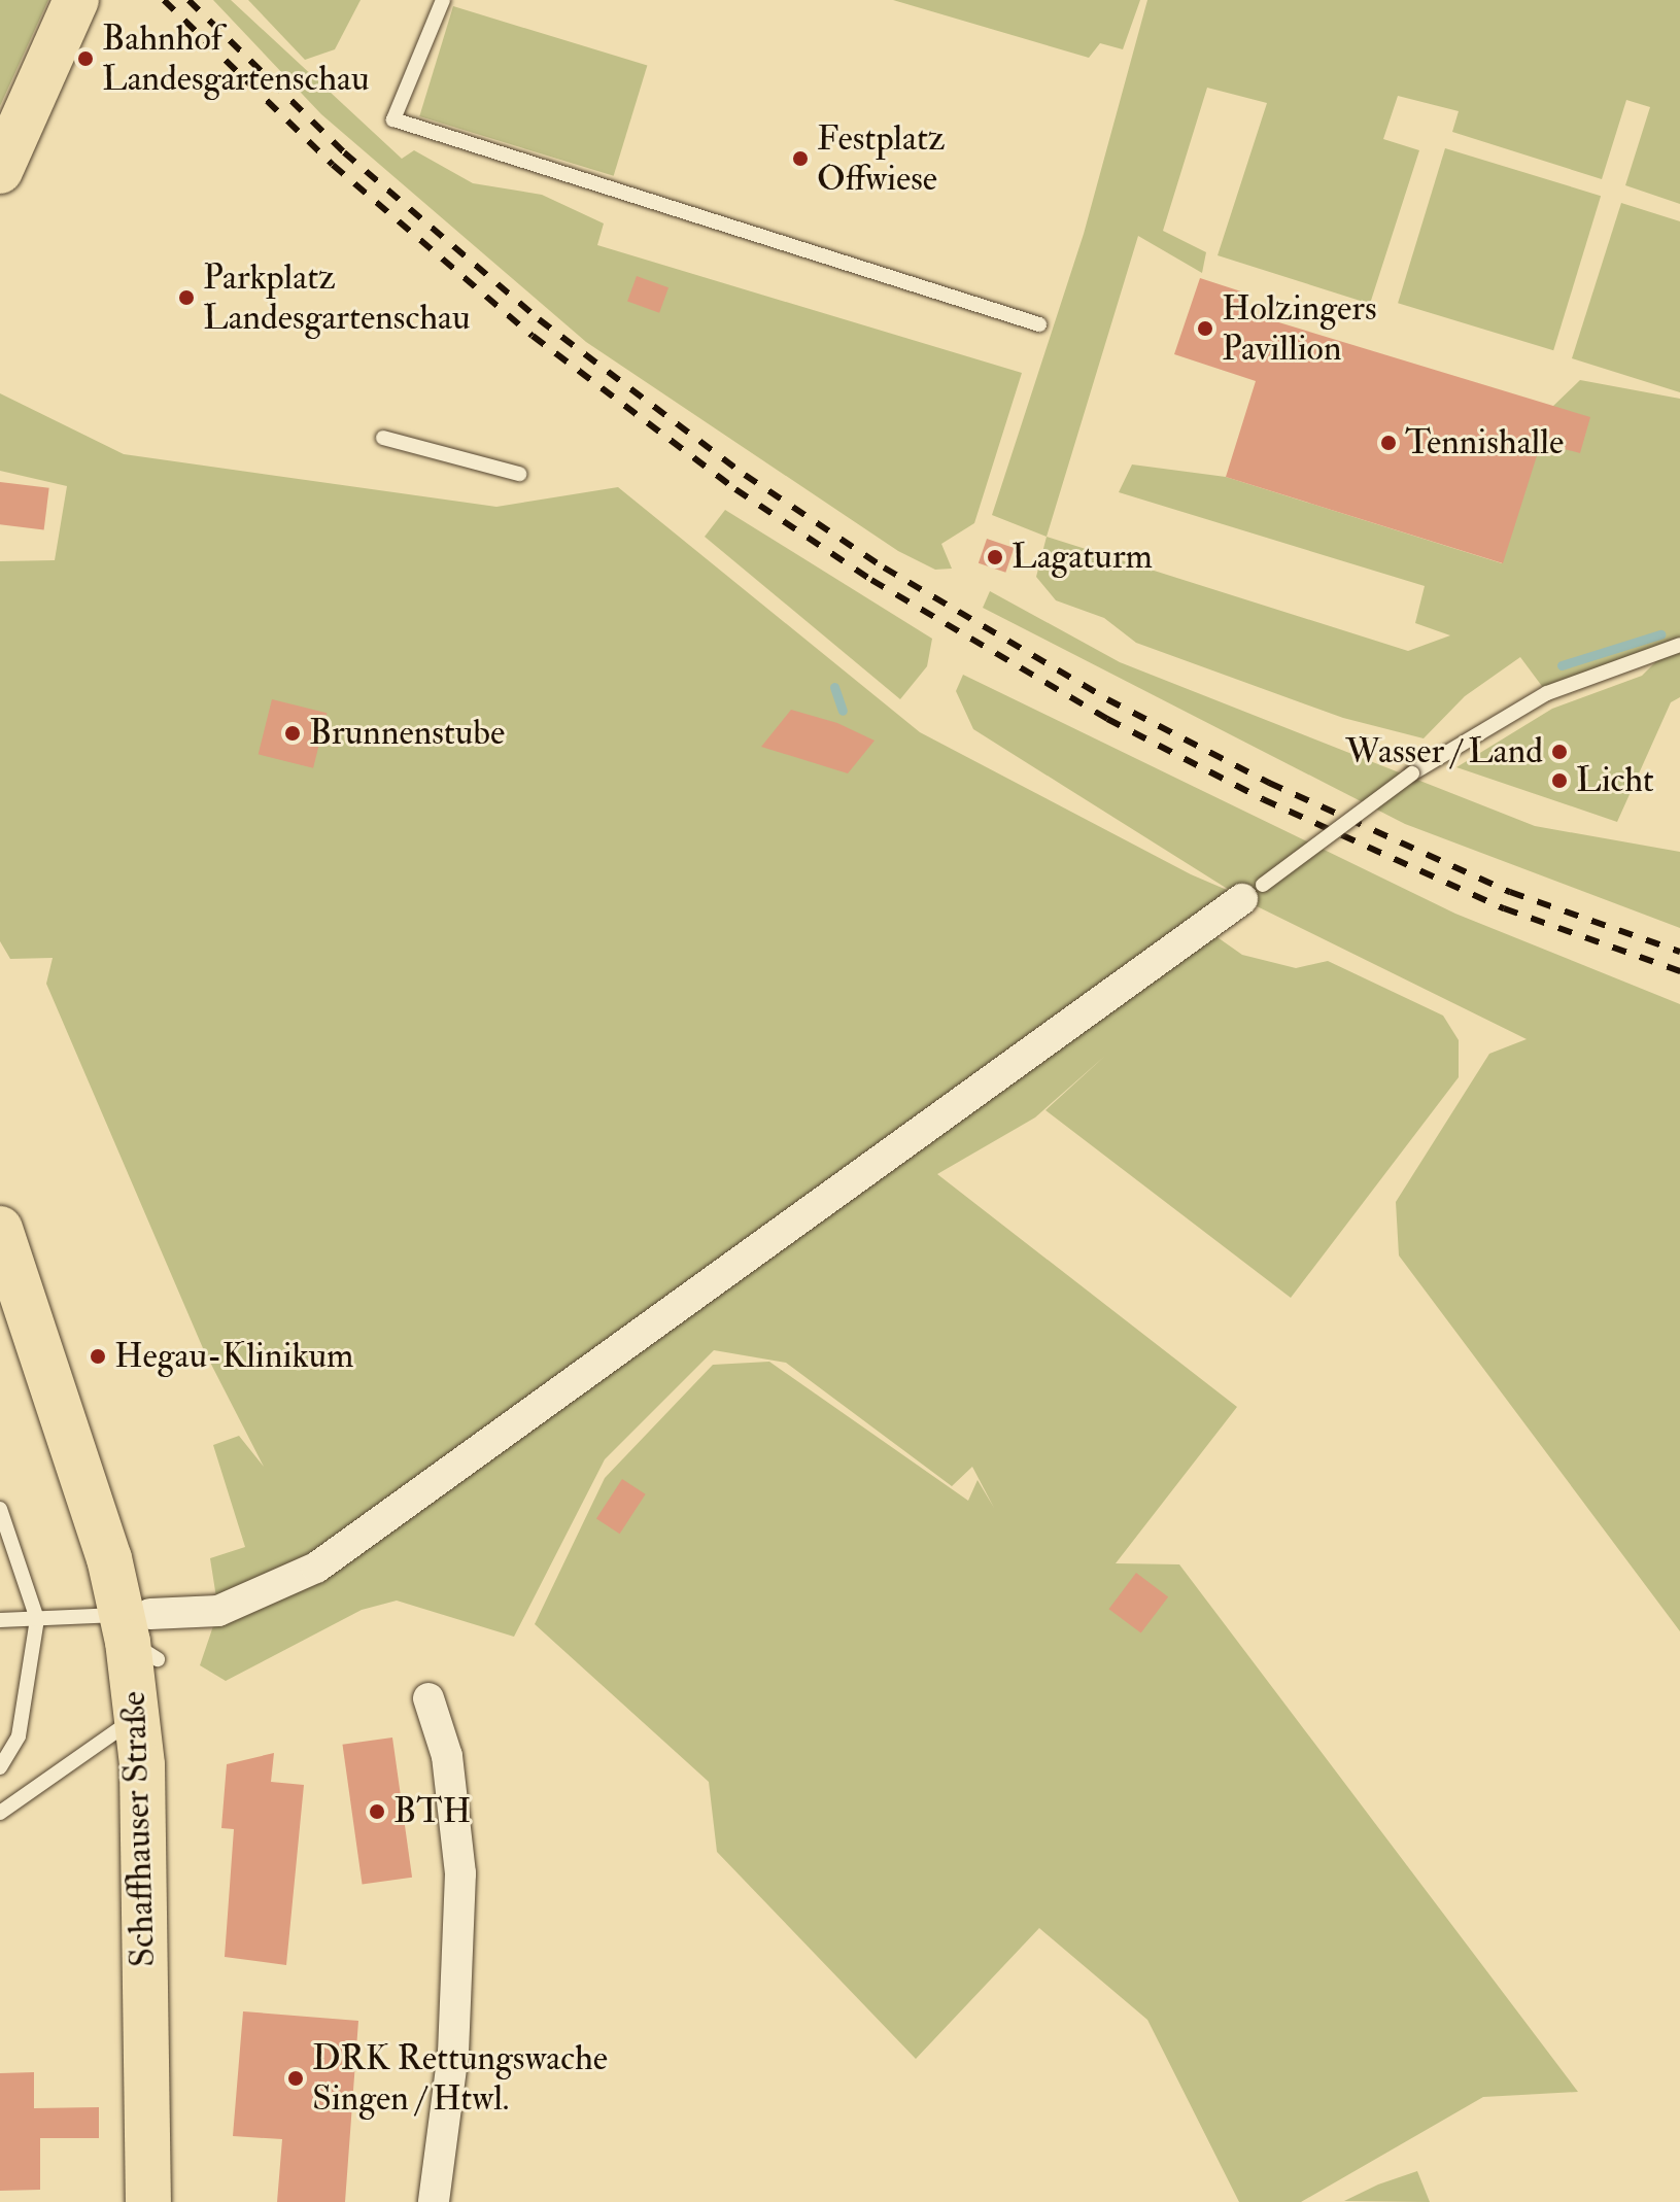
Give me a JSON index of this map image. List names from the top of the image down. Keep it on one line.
{"streets":{"main road":["Schaffhauser Straße"]},"places":["Bahnhof Landesgartenschau","Festplatz Offwiese","Parkplatz Landesgartenschau","Holzingers Pavillion","Tennishalle","Lagaturm","Brunnenstube","Wasser / Land","Licht","Hegau-Klinikum","BTH","DRK Rettungswache Singen / Htwl."]}
